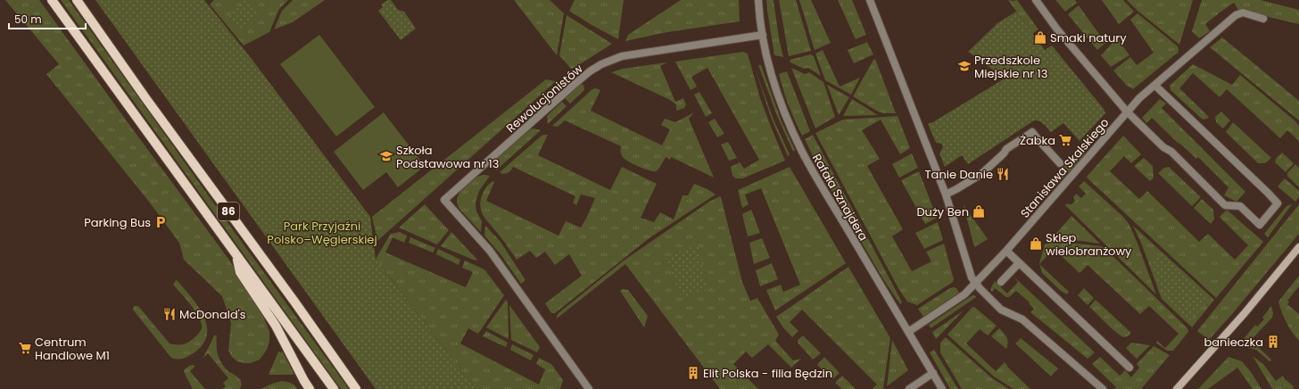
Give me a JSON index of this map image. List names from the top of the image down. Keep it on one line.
{"streets":{"main road":["86"],"street":["Rewolucjonistów","Stanisława Skalskiego","Rafała Sznajdera"]},"crossings":[["Rewolucjonistów","Rafała Sznajdera"],["Stanisława Skalskiego","Rafała Sznajdera"]],"parks":["Park Przyjaźni Polsko–Węgierskiej"],"places":{"shop":["Smaki natury","Duży Ben","Sklep wielobranżowy"],"school or university":["Przedszkole Miejskie nr 13","Szkoła Podstawowa nr 13"],"supermarket":["Żabka","Centrum Handlowe M1"],"restaurant":["Tanie Danie","McDonald's"],"parking":["Parking Bus"],"building":["banieczka","Elit Polska - filia Będzin"]},"scale_bar":"50 m"}
